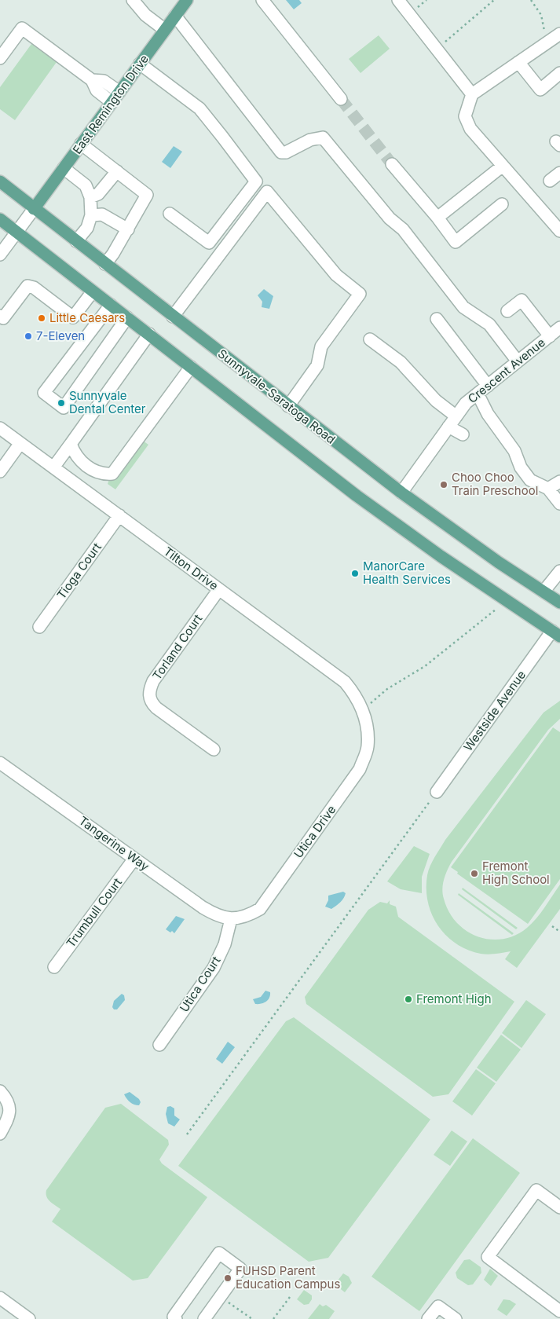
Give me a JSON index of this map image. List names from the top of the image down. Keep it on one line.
{"streets":{"main road":["East Remington Drive","Sunnyvale-Saratoga Road"],"street":["Crescent Avenue","Tilton Drive","Tioga Court","Torland Court","Westside Avenue","Utica Drive","Tangerine Way","Trumbull Court","Utica Court"]},"crossings":[["East Remington Drive","Sunnyvale-Saratoga Road"],["Crescent Avenue","Sunnyvale-Saratoga Road"],["Tilton Drive","Tioga Court"],["Tilton Drive","Torland Court"],["Tilton Drive","Utica Drive"],["Utica Drive","Tangerine Way"],["Utica Drive","Utica Court"],["Tangerine Way","Trumbull Court"],["Tangerine Way","Utica Court"]],"places":["Little Caesars","7-Eleven","Sunnyvale Dental Center","Choo Choo Train Preschool","ManorCare Health Services","Fremont High School","Fremont High","FUHSD Parent Education Campus"]}
